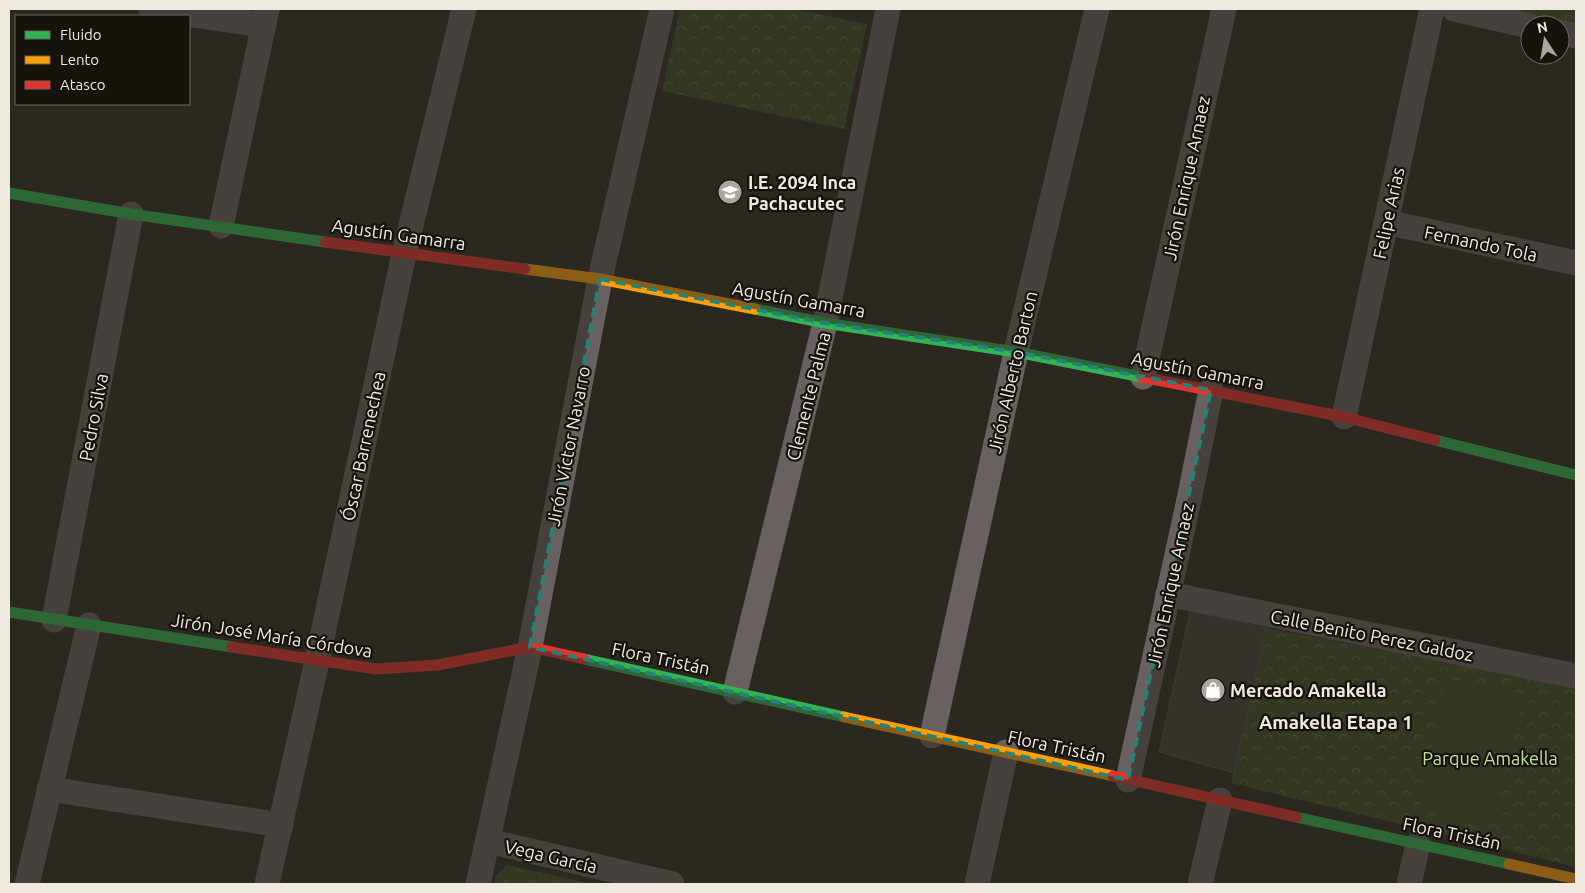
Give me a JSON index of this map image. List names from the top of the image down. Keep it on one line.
{"streets":{"street":["Jirón Enrique Arnaez","Felipe Arias","Agustín Gamarra","Fernando Tola","Jirón Alberto Barton","Clemente Palma","Pedro Silva","Óscar Barrenechea","Jirón Víctor Navarro","Jirón José María Córdova","Calle Benito Perez Galdoz","Flora Tristán","Vega García"]},"crossings":[["Jirón Enrique Arnaez","Agustín Gamarra"],["Jirón Enrique Arnaez","Calle Benito Perez Galdoz"],["Jirón Enrique Arnaez","Flora Tristán"],["Felipe Arias","Agustín Gamarra"],["Felipe Arias","Fernando Tola"],["Agustín Gamarra","Jirón Alberto Barton"],["Agustín Gamarra","Clemente Palma"],["Agustín Gamarra","Pedro Silva"],["Agustín Gamarra","Óscar Barrenechea"],["Agustín Gamarra","Jirón Víctor Navarro"],["Jirón Alberto Barton","Flora Tristán"],["Clemente Palma","Flora Tristán"],["Pedro Silva","Jirón José María Córdova"],["Óscar Barrenechea","Jirón José María Córdova"],["Jirón Víctor Navarro","Jirón José María Córdova"],["Jirón Víctor Navarro","Flora Tristán"],["Jirón Víctor Navarro","Vega García"],["Jirón José María Córdova","Flora Tristán"]],"districts":["Amakella Etapa 1"],"parks":["Parque Amakella"],"places":{"school or university":["I.E. 2094 Inca Pachacutec"],"shop":["Mercado Amakella"]},"legend":["Fluido","Lento","Atasco"],"north":"top"}
